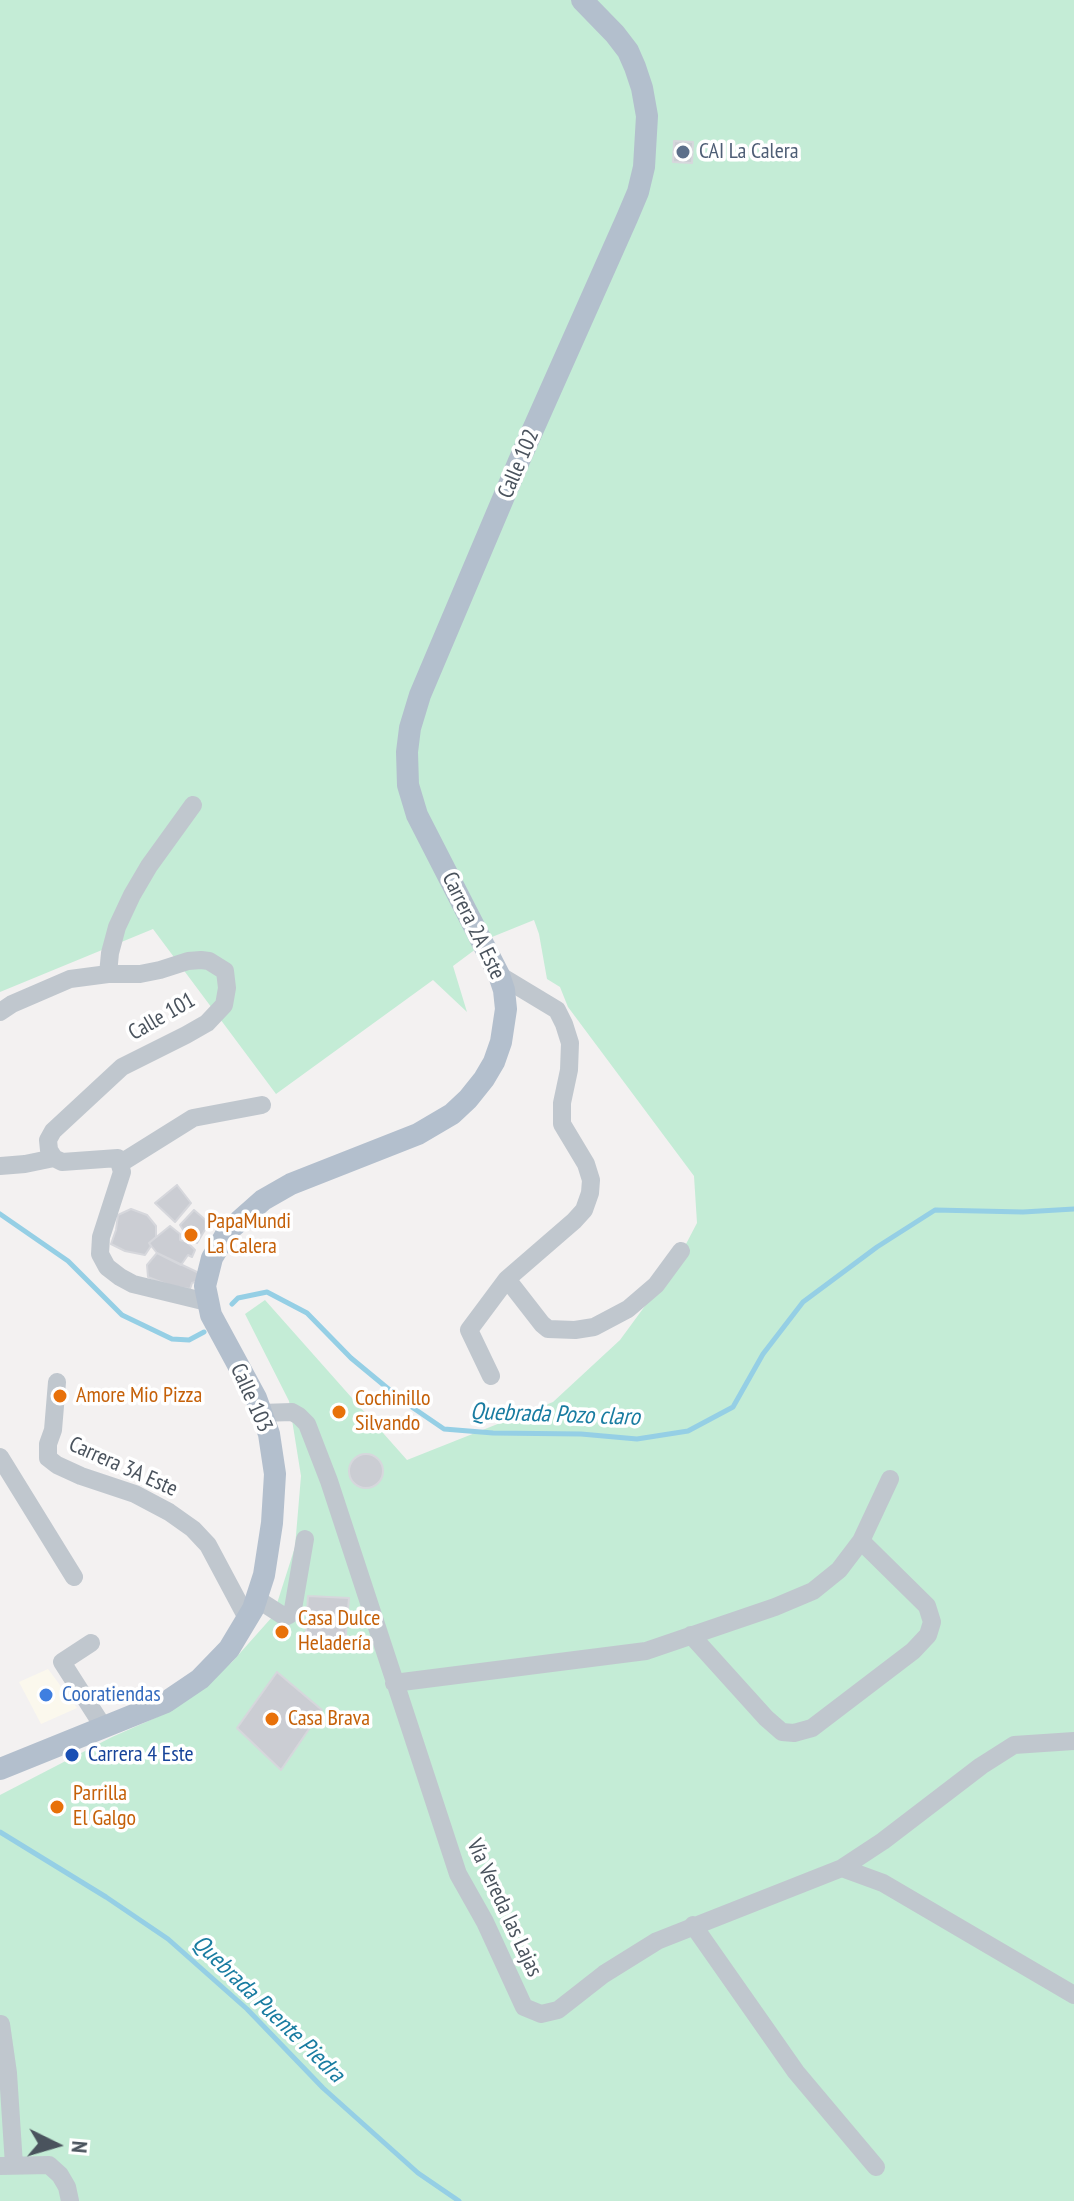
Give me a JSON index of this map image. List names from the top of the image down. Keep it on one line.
{"streets":{"main road":["Calle 102","Carrera 2A Este","Calle 103"],"street":["Calle 101","Carrera 3A Este","Vía Vereda las Lajas"]},"crossings":[["Calle 102","Carrera 2A Este"],["Carrera 2A Este","Calle 103"],["Calle 103","Carrera 3A Este"],["Calle 103","Vía Vereda las Lajas"]],"water":["Quebrada Pozo claro","Quebrada Puente Piedra"],"places":["CAI La Calera","PapaMundi La Calera","Amore Mio Pizza","Cochinillo Silvando","Casa Dulce Heladería","Cooratiendas","Casa Brava","Carrera 4 Este","Parrilla El Galgo"],"north":"right"}
